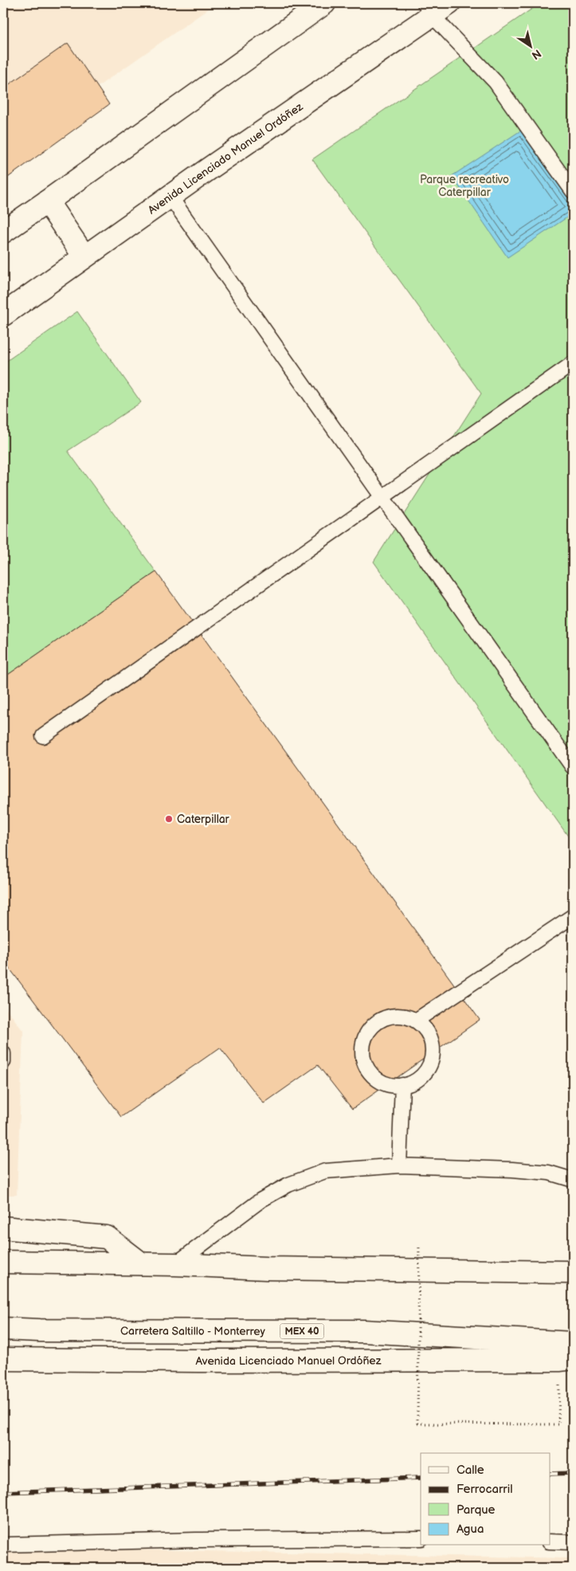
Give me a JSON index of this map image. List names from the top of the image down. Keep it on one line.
{"streets":{"main road":["Avenida Licenciado Manuel Ordóñez","Carretera Saltillo - Monterrey","MEX 40"]},"parks":["Parque recreativo Caterpillar"],"places":["Caterpillar"],"legend":["Calle","Ferrocarril","Parque","Agua"],"north":"bottom right"}
